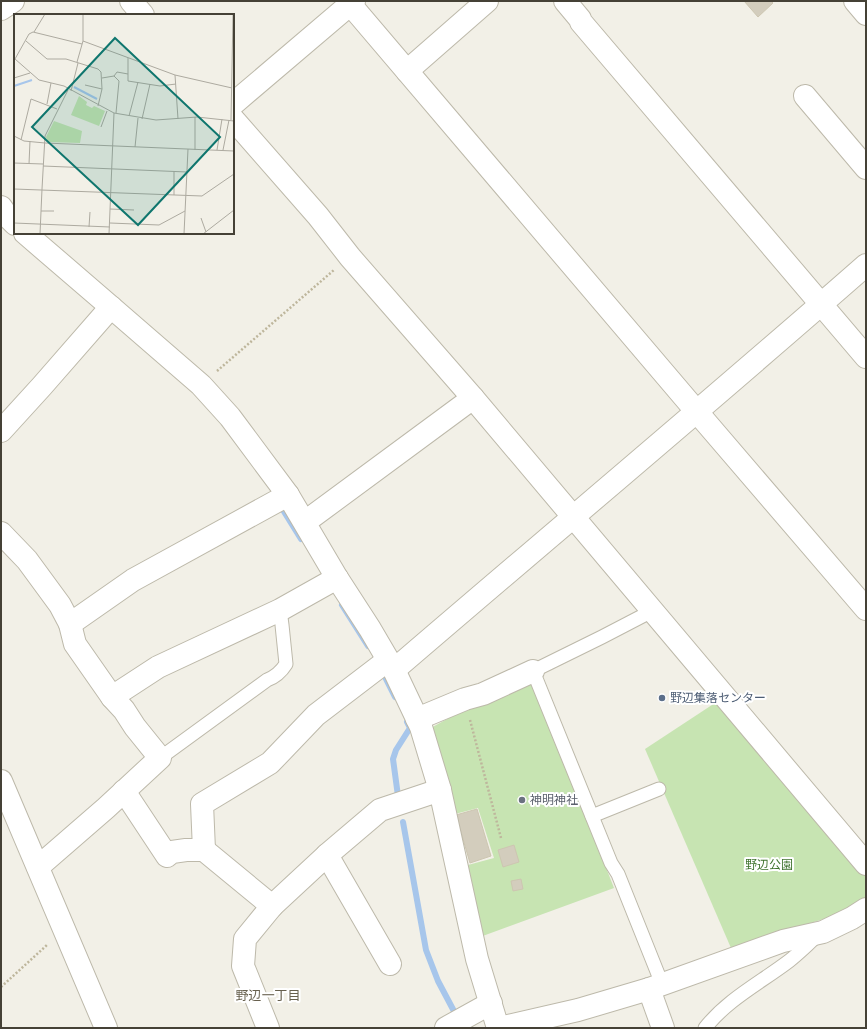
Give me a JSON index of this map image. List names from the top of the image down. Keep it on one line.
{"districts":["野辺一丁目"],"parks":["野辺公園"],"places":["野辺集落センター","神明神社"]}
